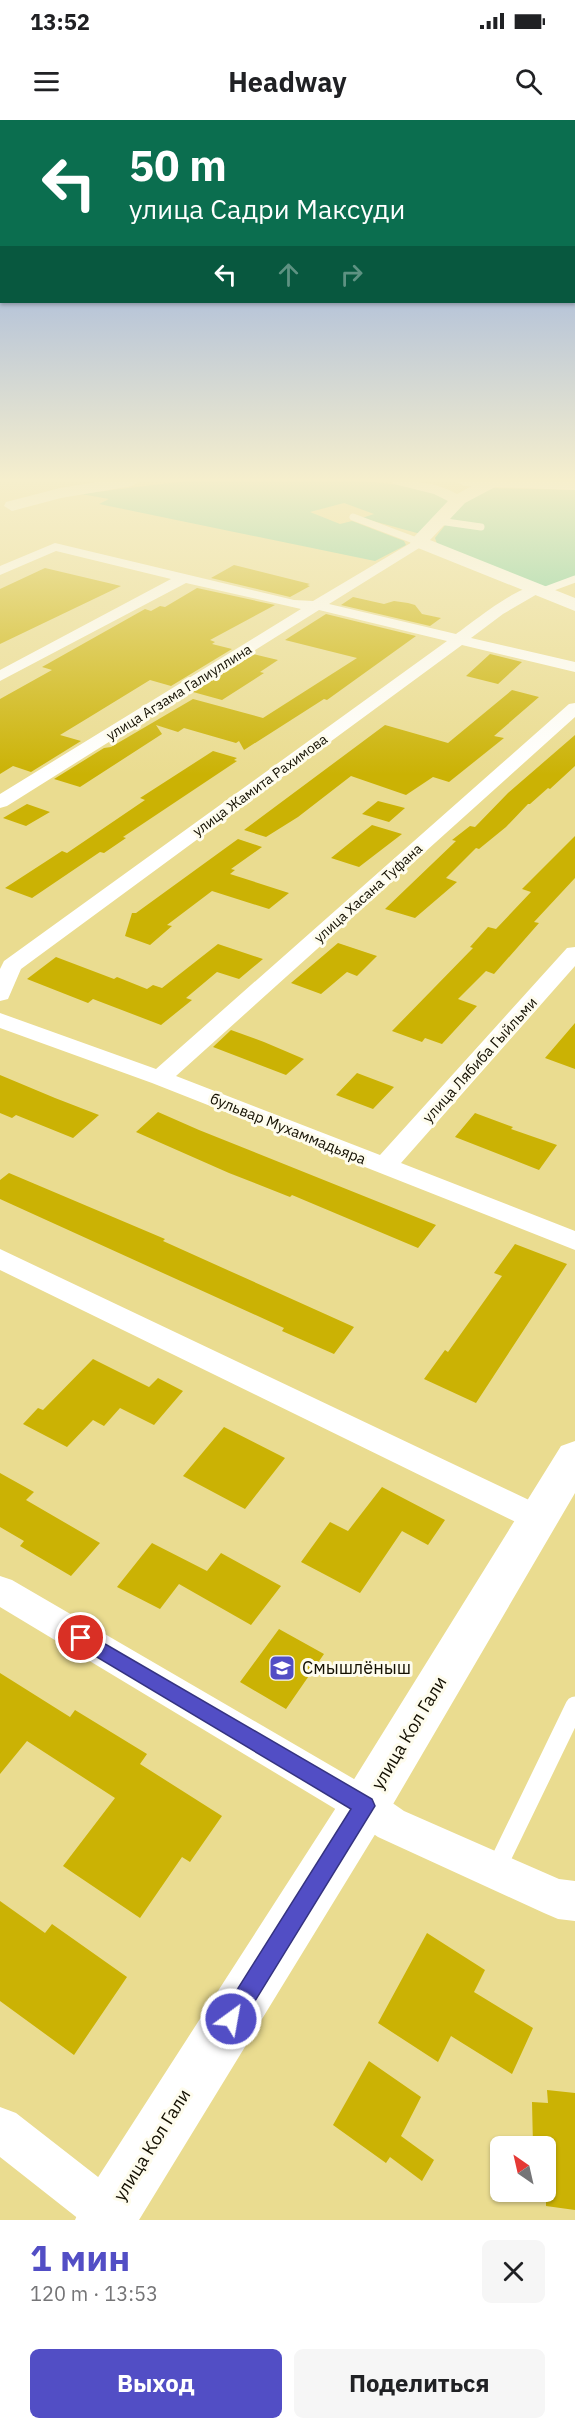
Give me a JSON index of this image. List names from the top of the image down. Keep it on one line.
{"streets":{"street":["улица Агзама Галиуллина","улица Жамита Рахимова","улица Хасана Туфана","улица Лябиба Гыйльми","бульвар Мухаммадьяра","улица Кол Гали"]},"crossings":[["улица Хасана Туфана","бульвар Мухаммадьяра"],["улица Лябиба Гыйльми","бульвар Мухаммадьяра"]],"places":{"school or university":["Смышлёныш"]},"north":"top left","page":{"status":"13:52","header":"Headway","turn":["50 m","улица Садри Максуди"],"heading":["1 мин","120 m · 13:53"],"buttons":["Выход","Поделиться"]}}
